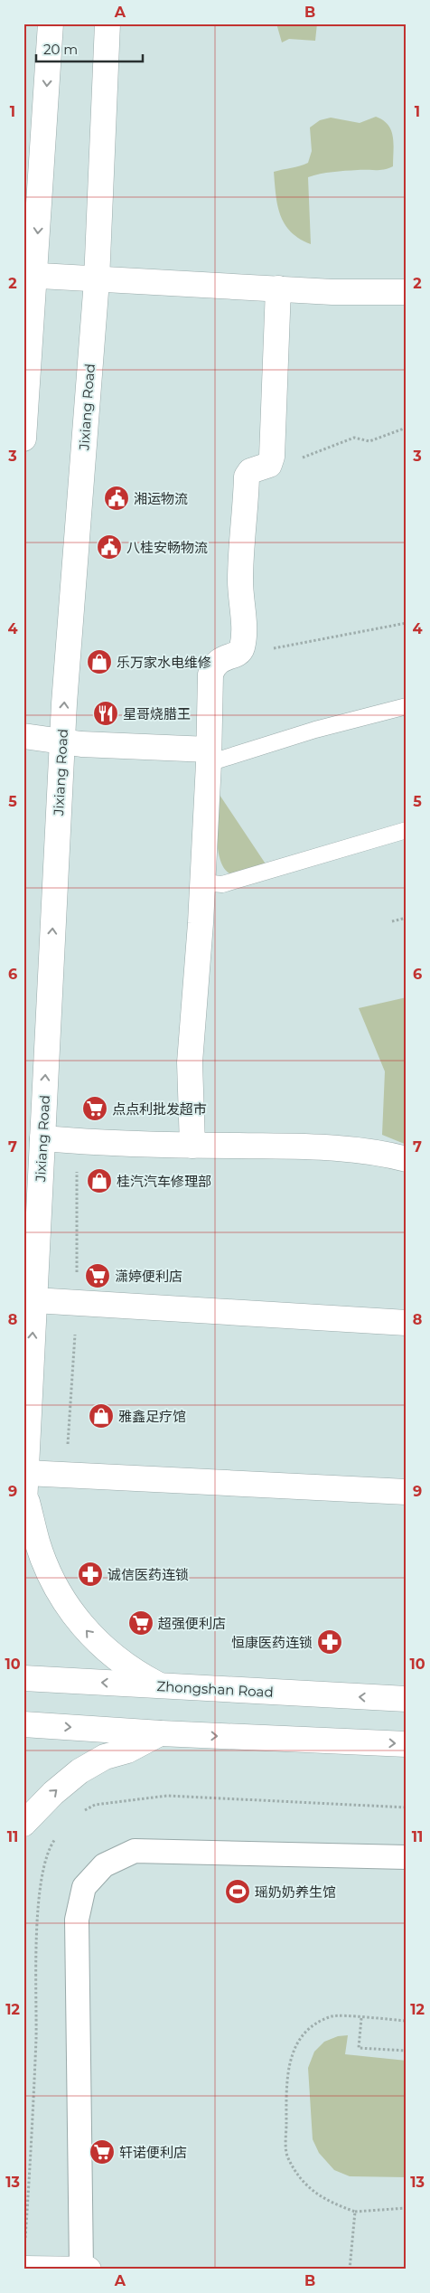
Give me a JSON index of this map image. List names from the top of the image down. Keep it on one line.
{"streets":{"main road":["Jixiang Road","Zhongshan Road"]},"places":{"public building":["湘运物流","八桂安畅物流"],"shop":["乐万家水电维修","桂汽汽车修理部","雅鑫足疗馆"],"restaurant":["星哥烧腊王"],"supermarket":["点点利批发超市","潇婷便利店","超强便利店","轩诺便利店"],"pharmacy":["诚信医药连锁","恒康医药连锁"],"sports":["瑶奶奶养生馆"]},"scale_bar":"20 m","grid":{"columns":["A","B"],"rows":["1","2","3","4","5","6","7","8","9","10","11","12","13"]}}
